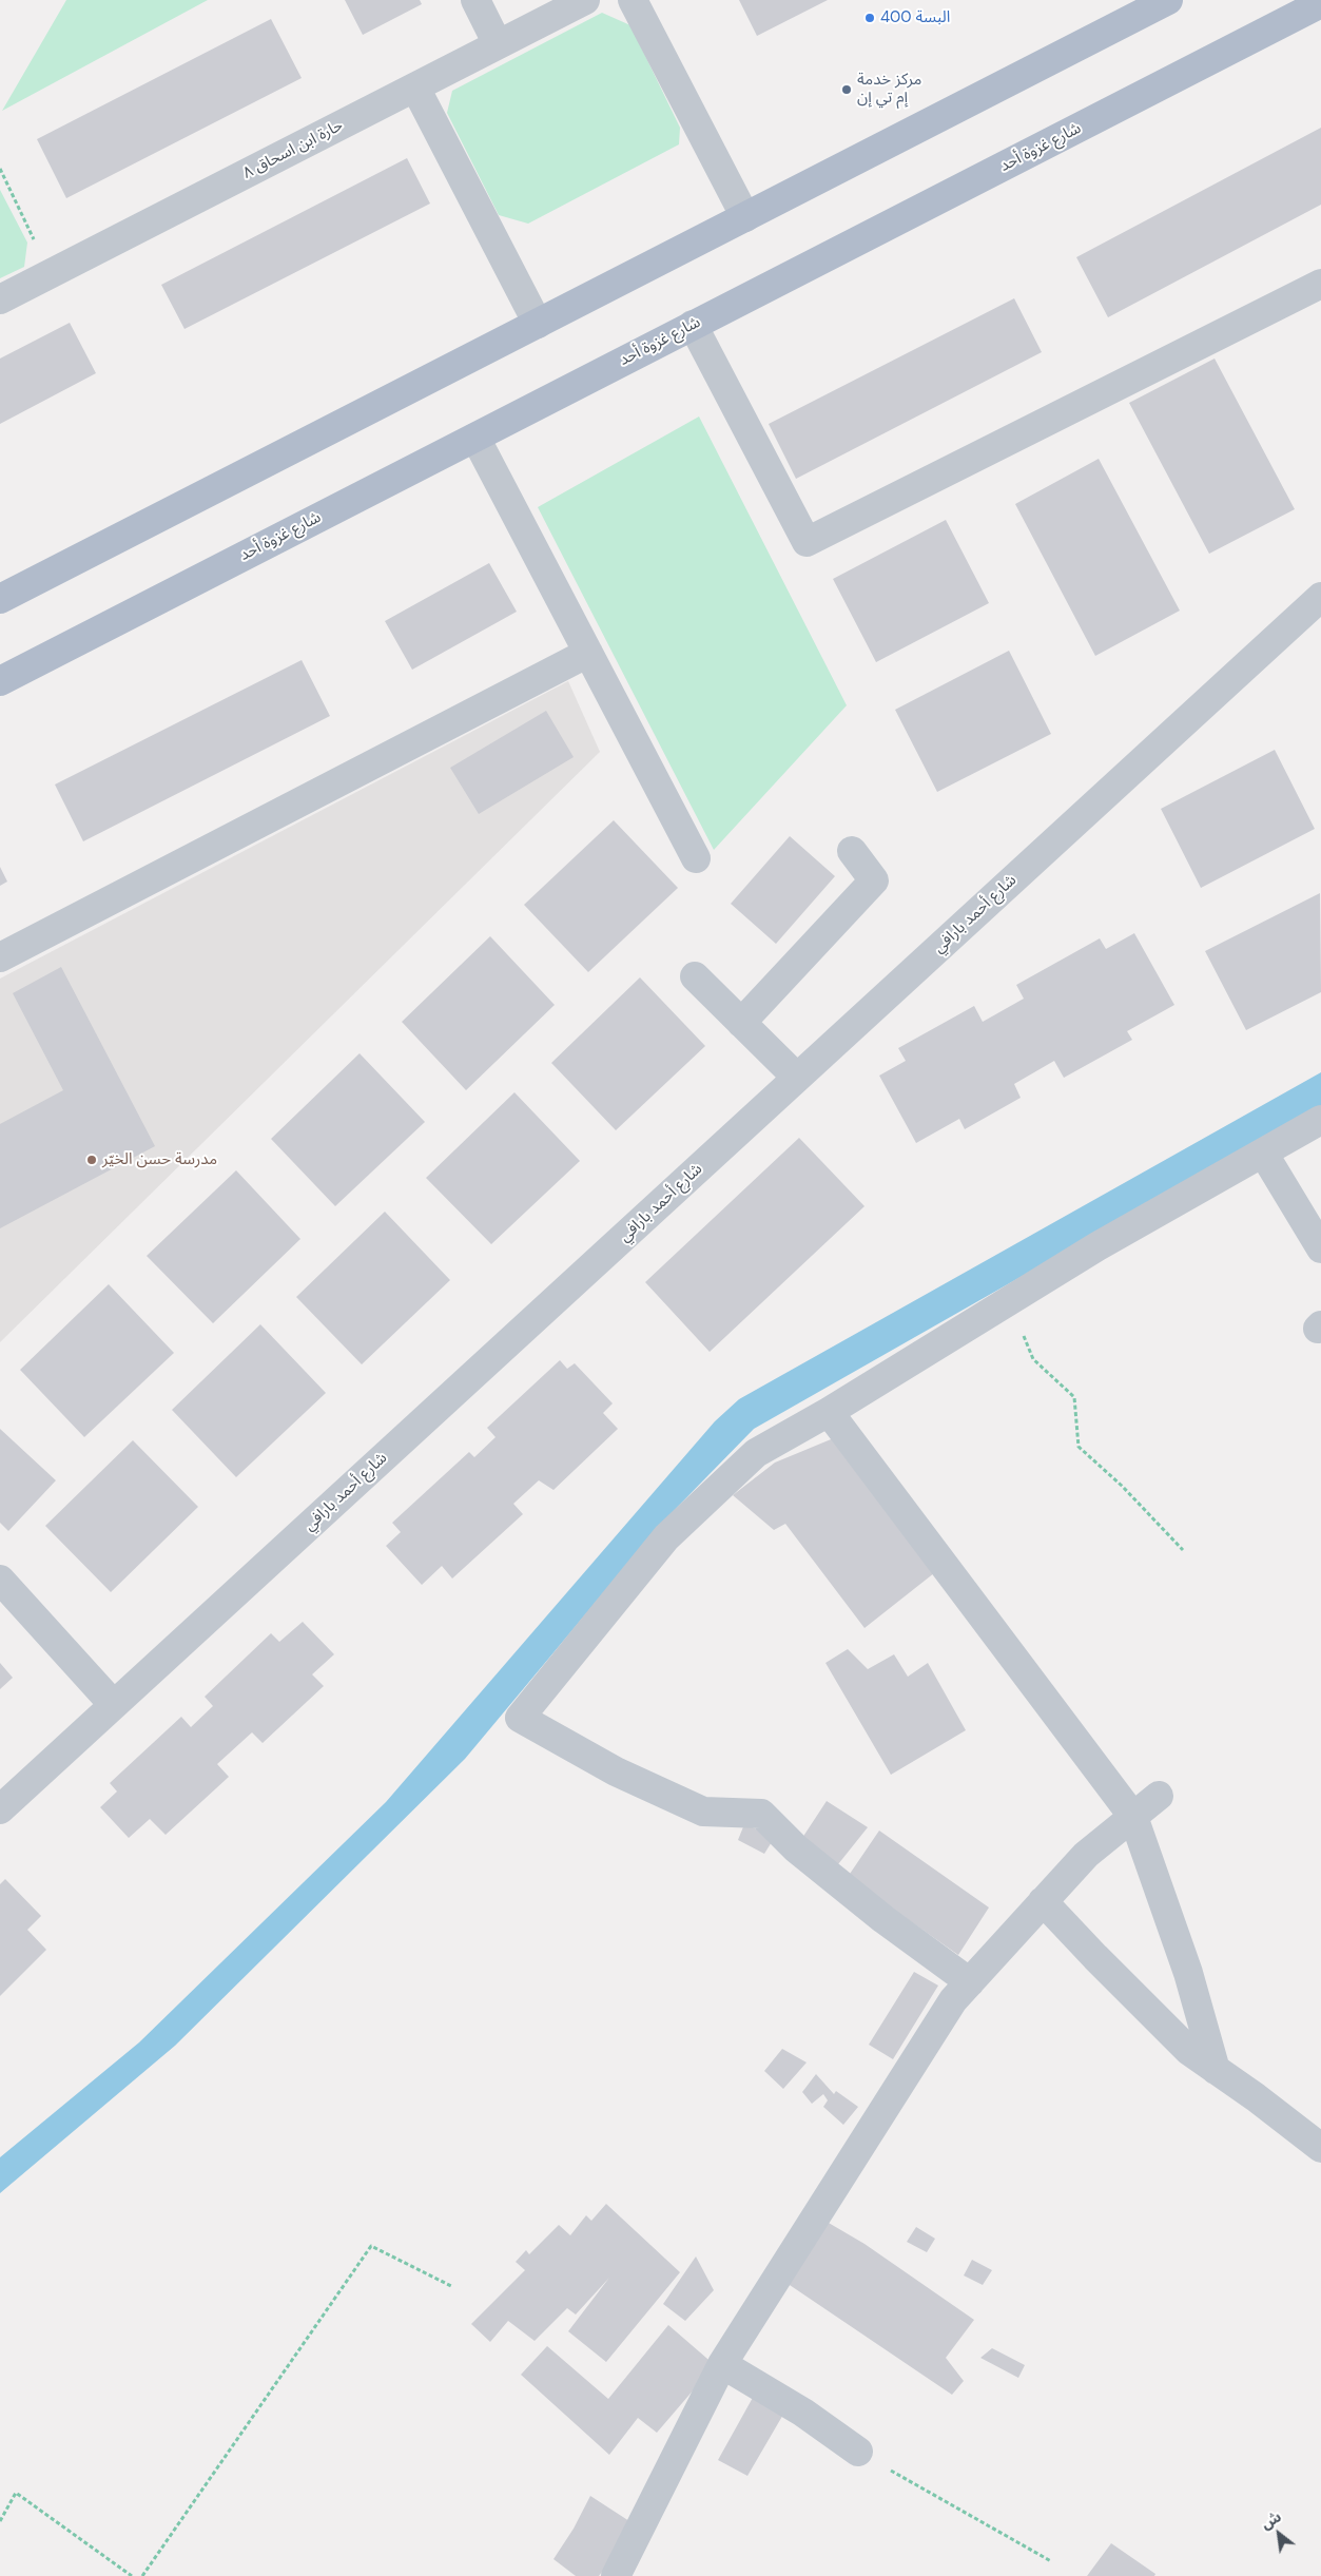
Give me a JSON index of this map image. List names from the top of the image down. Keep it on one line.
{"streets":{"main road":["شارع غزوة أحد"],"street":["حارة ابن اسحاق ٨","شارع أحمد بارافي"]},"places":["البسة 400","مركز خدمة إم تي إن","مدرسة حسن الخيّر"],"north":"top left"}
